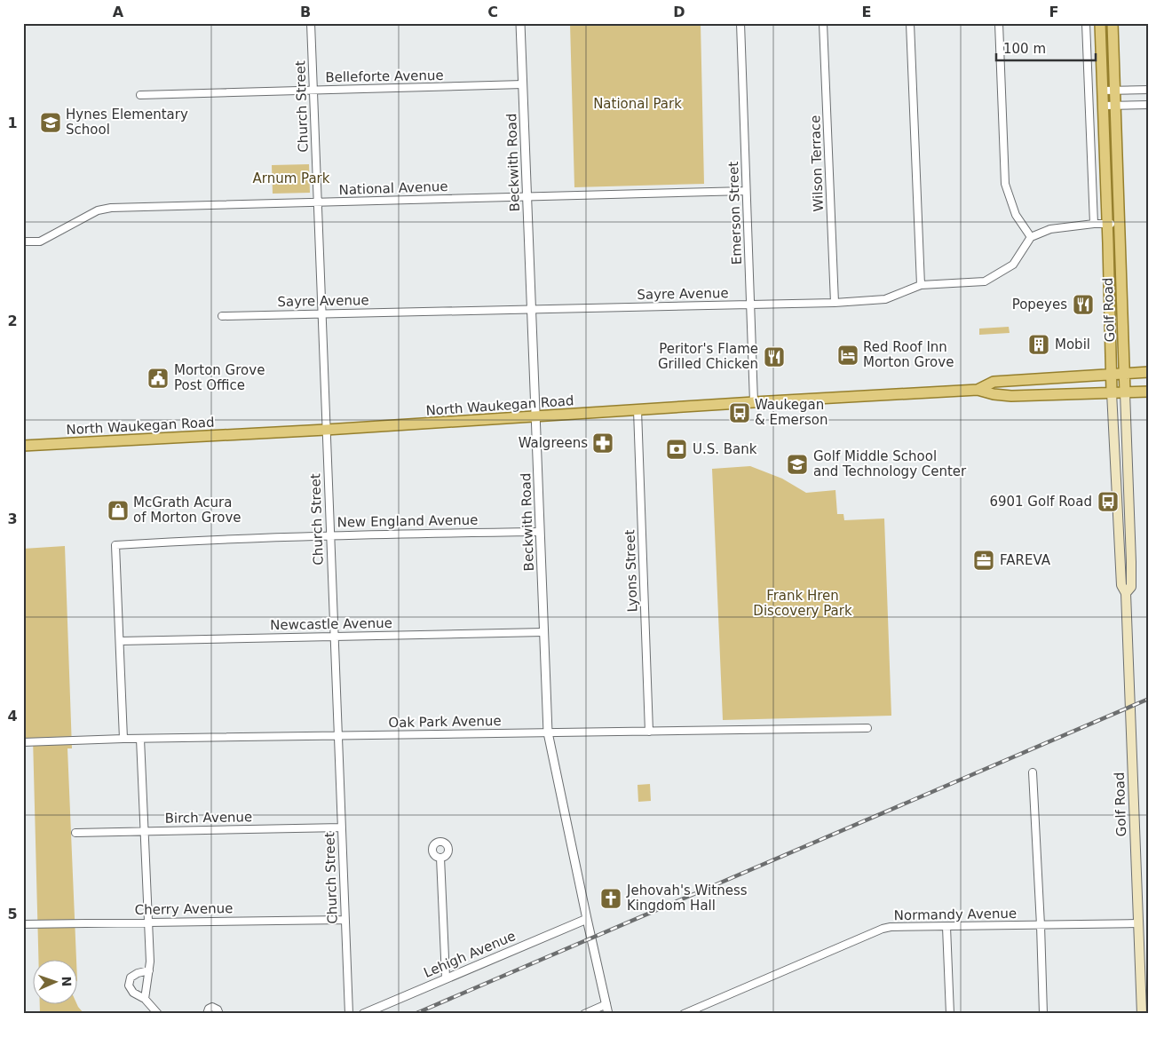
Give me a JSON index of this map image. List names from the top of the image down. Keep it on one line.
{"streets":{"main road":["Golf Road","North Waukegan Road"],"street":["Belleforte Avenue","Church Street","Beckwith Road","Wilson Terrace","National Avenue","Emerson Street","Sayre Avenue","New England Avenue","Lyons Street","Newcastle Avenue","Oak Park Avenue","Birch Avenue","Cherry Avenue","Normandy Avenue","Lehigh Avenue"]},"crossings":[["Belleforte Avenue","Church Street"],["Belleforte Avenue","Beckwith Road"],["Church Street","National Avenue"],["Church Street","Sayre Avenue"],["Church Street","North Waukegan Road"],["Church Street","New England Avenue"],["Church Street","Newcastle Avenue"],["Church Street","Oak Park Avenue"],["Church Street","Birch Avenue"],["Church Street","Cherry Avenue"],["Beckwith Road","National Avenue"],["Beckwith Road","Sayre Avenue"],["Beckwith Road","North Waukegan Road"],["Beckwith Road","New England Avenue"],["Beckwith Road","Newcastle Avenue"],["Beckwith Road","Oak Park Avenue"],["Beckwith Road","Lehigh Avenue"],["Wilson Terrace","Sayre Avenue"],["National Avenue","Emerson Street"],["Emerson Street","Sayre Avenue"],["Emerson Street","North Waukegan Road"],["Golf Road","North Waukegan Road"],["Golf Road","Normandy Avenue"],["North Waukegan Road","Lyons Street"],["New England Avenue","Newcastle Avenue"],["Lyons Street","Oak Park Avenue"]],"parks":["National Park","Arnum Park","Frank Hren Discovery Park"],"places":{"school or university":["Hynes Elementary School","Golf Middle School and Technology Center"],"restaurant":["Popeyes","Peritor's Flame Grilled Chicken"],"building":["Mobil"],"hotel":["Red Roof Inn Morton Grove"],"public building":["Morton Grove Post Office"],"bus stop":["Waukegan & Emerson","6901 Golf Road"],"pharmacy":["Walgreens"],"bank":["U.S. Bank"],"shop":["McGrath Acura of Morton Grove"],"office":["FAREVA"],"church":["Jehovah's Witness Kingdom Hall"]},"scale_bar":"100 m","north":"right","grid":{"columns":["A","B","C","D","E","F"],"rows":["1","2","3","4","5"]}}
